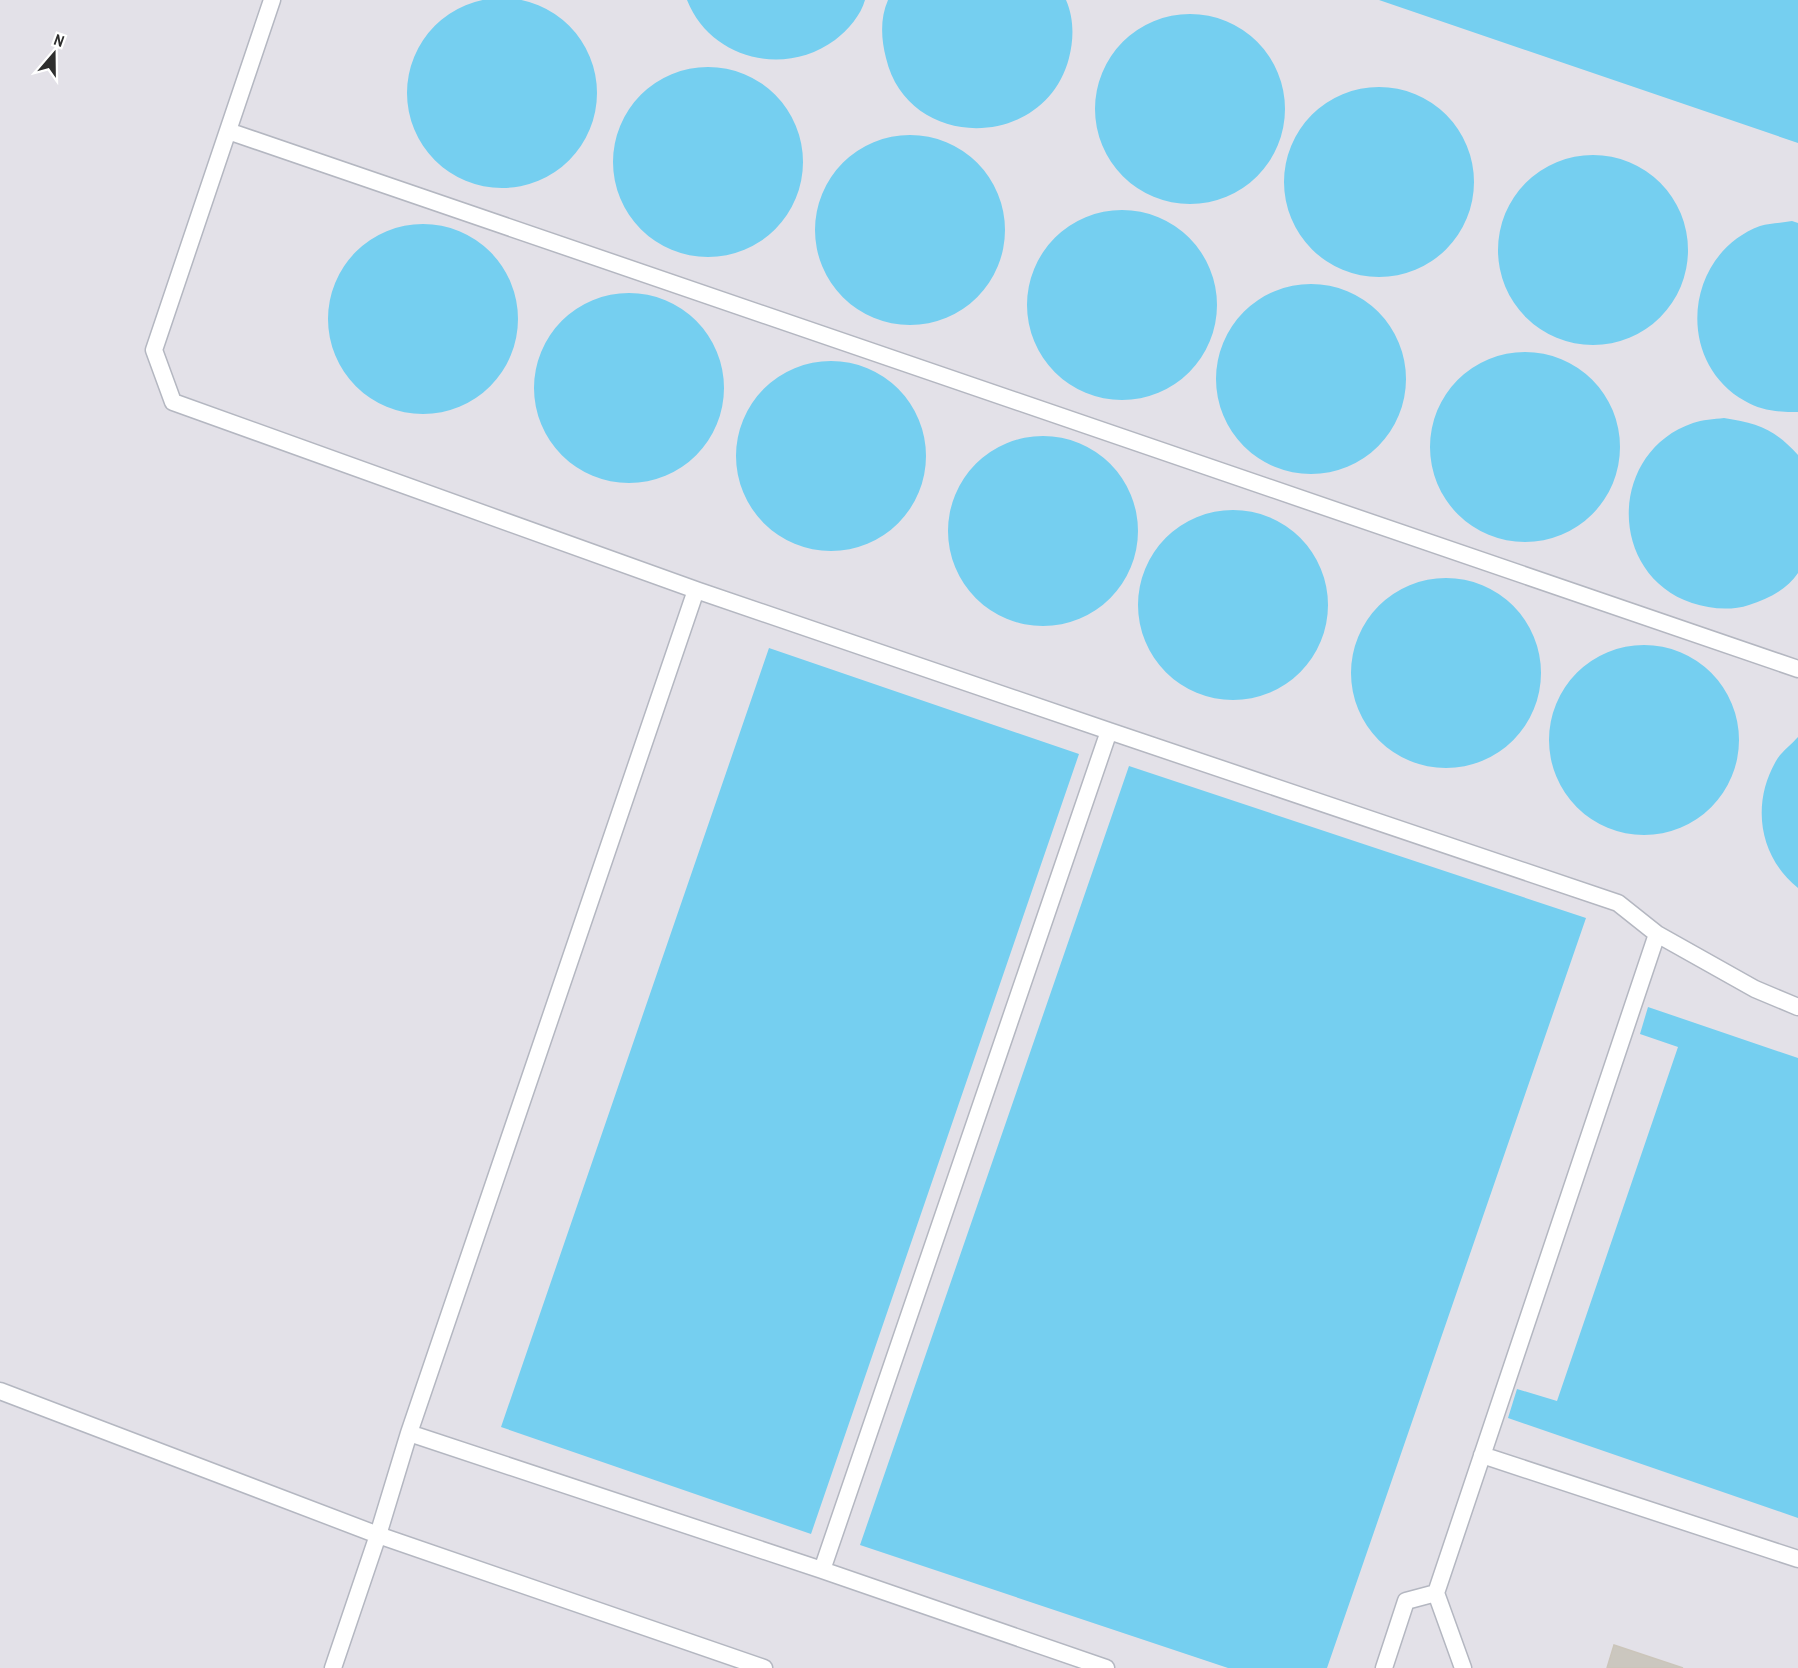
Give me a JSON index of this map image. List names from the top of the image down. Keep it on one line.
{"north":"top"}
